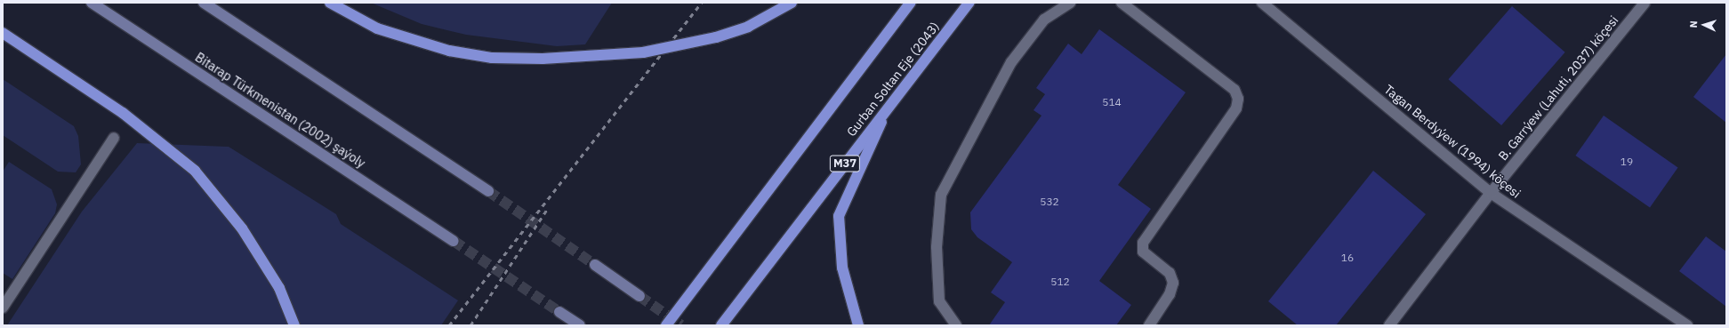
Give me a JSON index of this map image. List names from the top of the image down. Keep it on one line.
{"streets":{"highway":["Gurban Soltan Eje (2043)","M37"],"main road":["Bitarap Türkmenistan (2002) şaýoly"],"street":["B. Garrýew (Lahuti, 2037) köçesi","Tagan Berdyýew (1994) köçesi"]},"crossings":[["B. Garrýew (Lahuti, 2037) köçesi","Tagan Berdyýew (1994) köçesi"]],"house_numbers":["514","19","532","16","512"],"north":"left"}
